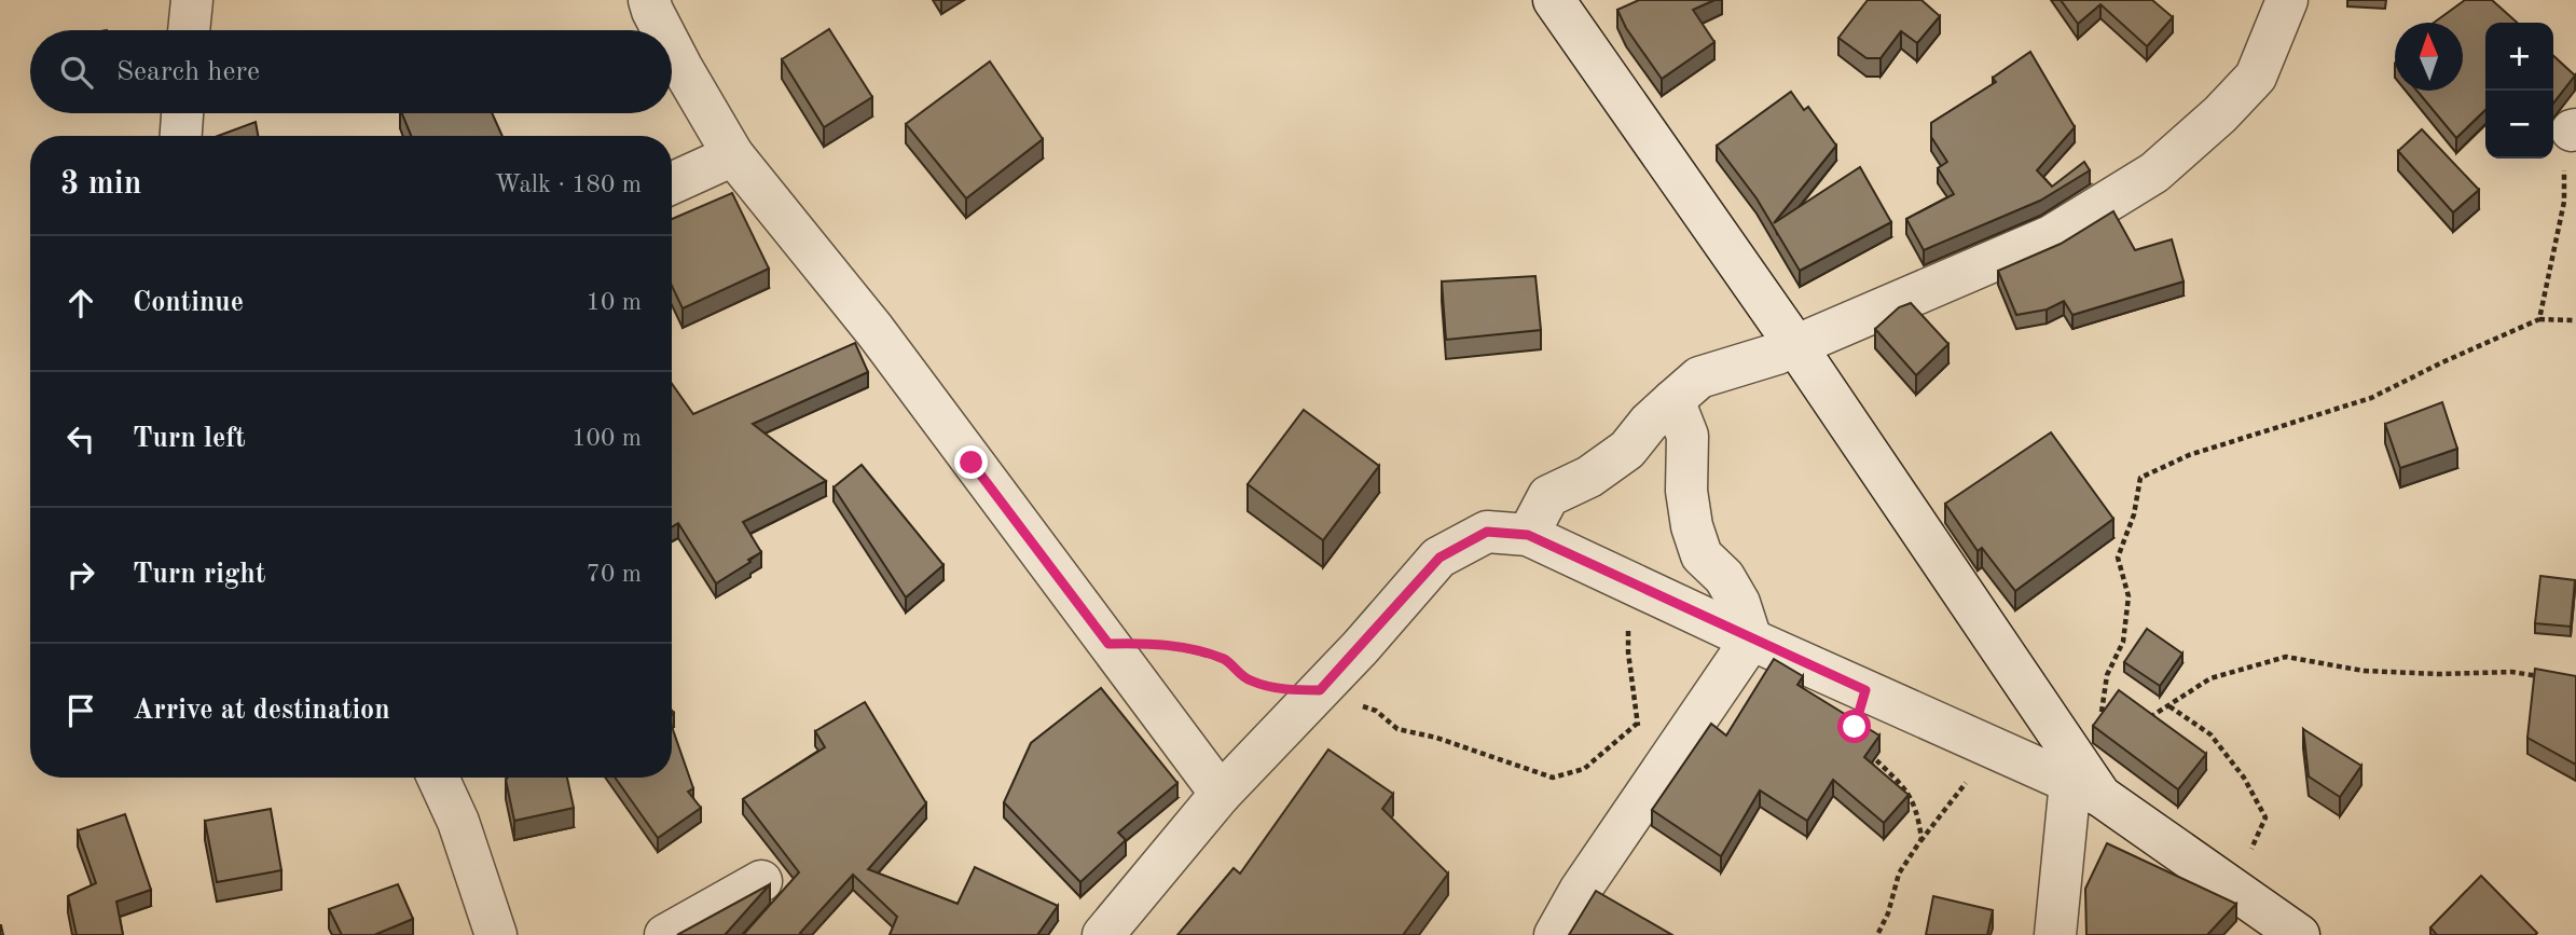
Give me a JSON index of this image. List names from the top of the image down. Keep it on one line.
{"north":"top","page":{"map_buttons":["+","−"],"search":"Search here","heading":["3 min","Walk · 180 m"],"list":[["Continue","10 m"],["Turn left","100 m"],["Turn right","70 m"],"Arrive at destination"]}}
